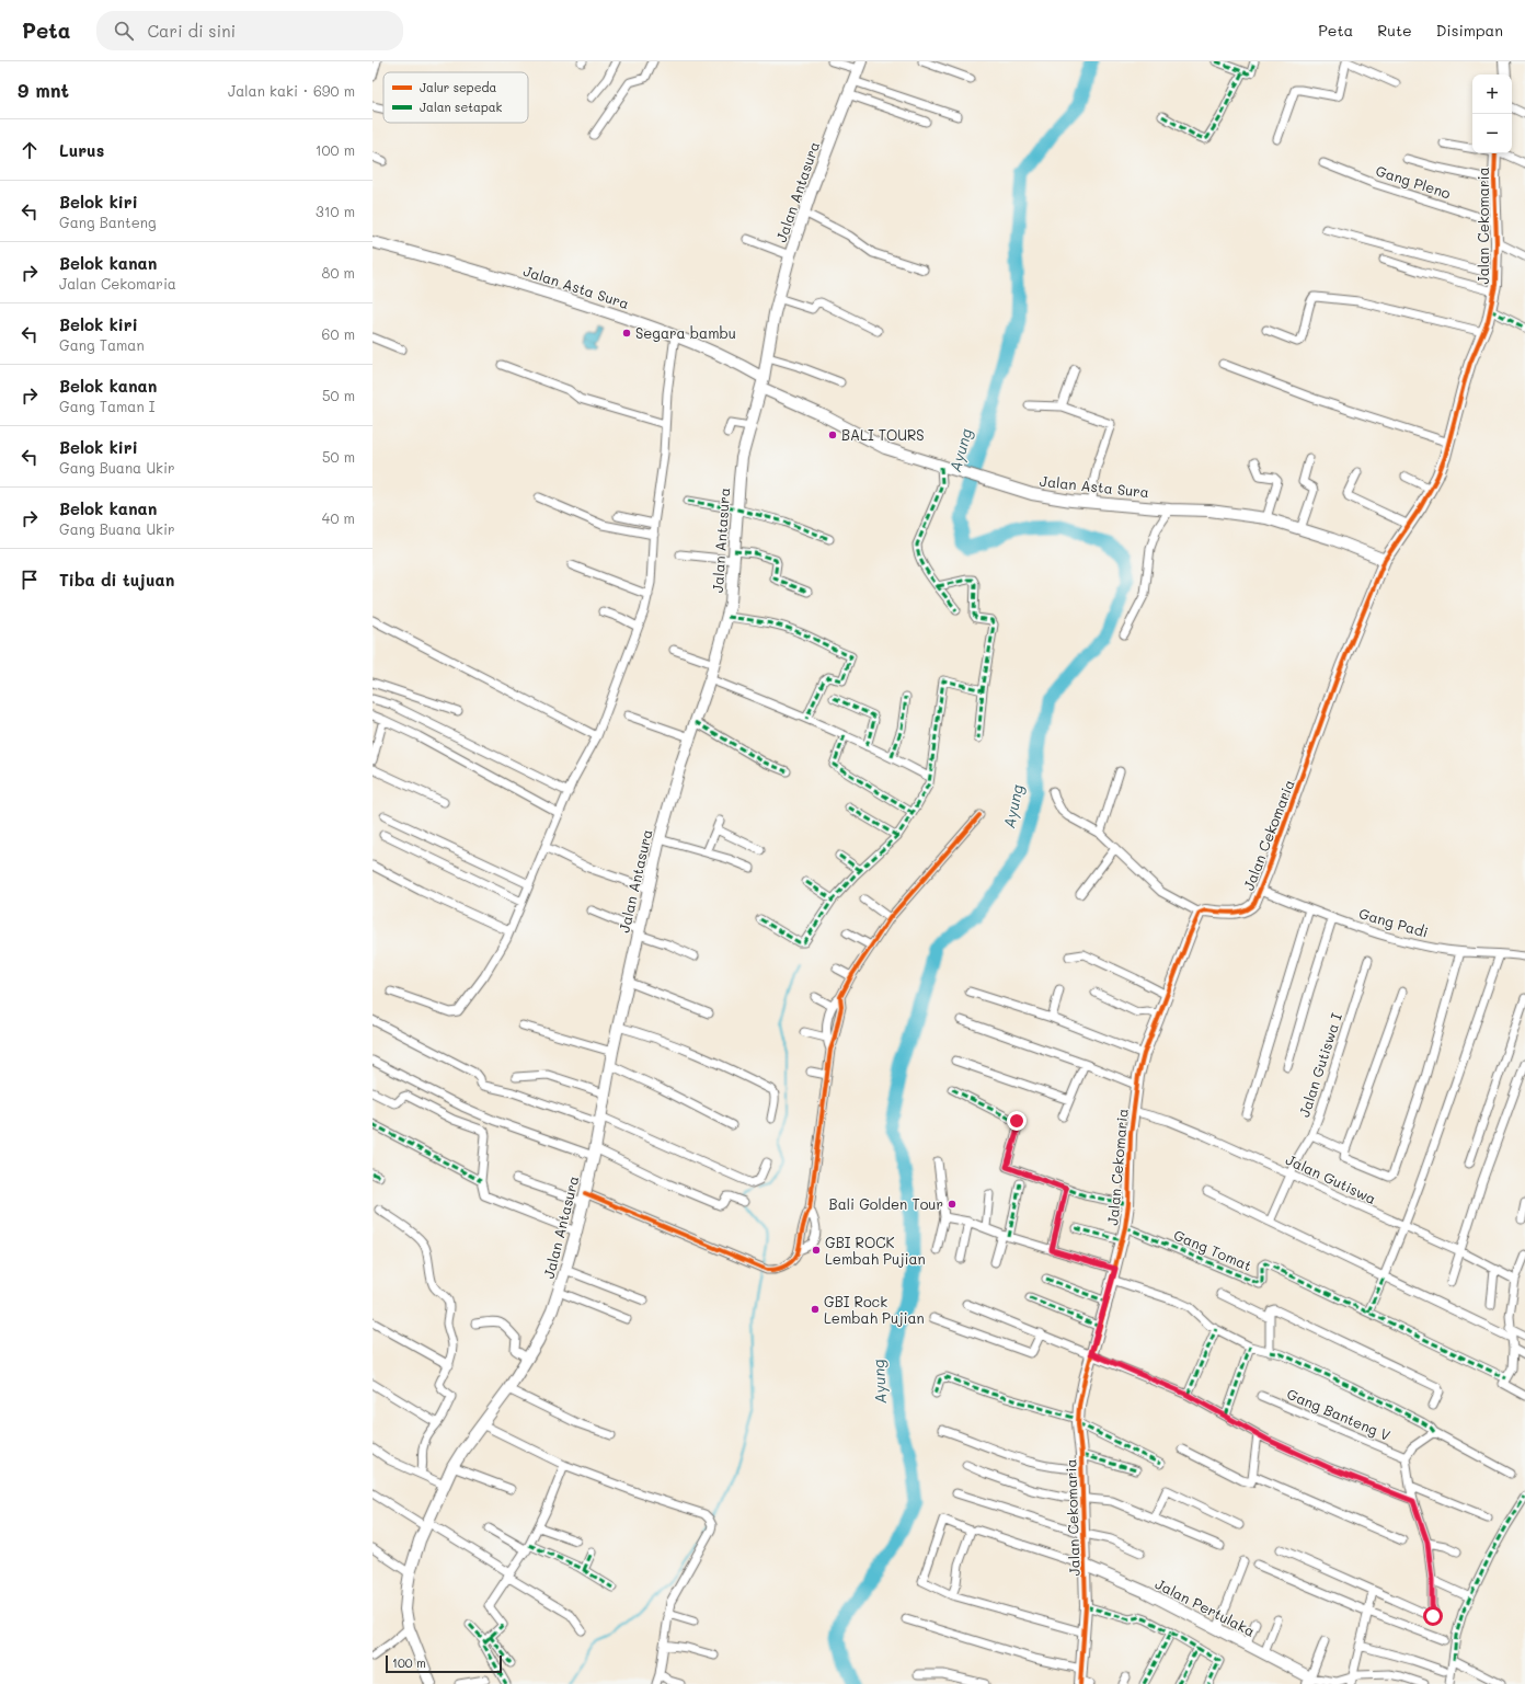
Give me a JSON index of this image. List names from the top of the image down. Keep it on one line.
{"streets":{"street":["Gang Pleno","Jalan Antasura","Jalan Cekomaria","Jalan Asta Sura","Gang Padi","Jalan Gutiswa I","Jalan Gutiswa","Gang Tomat","Gang Banteng V","Jalan Pertulaka"]},"crossings":[["Gang Pleno","Jalan Cekomaria"],["Jalan Antasura","Jalan Asta Sura"],["Jalan Cekomaria","Jalan Asta Sura"],["Jalan Cekomaria","Gang Padi"],["Jalan Cekomaria","Jalan Gutiswa"],["Jalan Cekomaria","Gang Tomat"],["Jalan Cekomaria","Jalan Pertulaka"],["Jalan Gutiswa I","Jalan Gutiswa"]],"water":["Ayung"],"places":["Segara bambu","BALI TOURS","Bali Golden Tour","GBI ROCK Lembah Pujian","GBI Rock Lembah Pujian"],"legend":["Jalur sepeda","Jalan setapak"],"scale_bar":"100 m","page":{"header":"Peta","search":"Cari di sini","nav":["Peta","Rute","Disimpan"],"heading":["9 mnt","Jalan kaki · 690 m"],"map_buttons":["+","−"],"list":[["Lurus","100 m"],["Belok kiri","Gang Banteng","310 m"],["Belok kanan","Jalan Cekomaria","80 m"],["Belok kiri","Gang Taman","60 m"],["Belok kanan","Gang Taman I","50 m"],["Belok kiri","Gang Buana Ukir","50 m"],["Belok kanan","Gang Buana Ukir","40 m"],"Tiba di tujuan"],"scale":"100 m"}}
